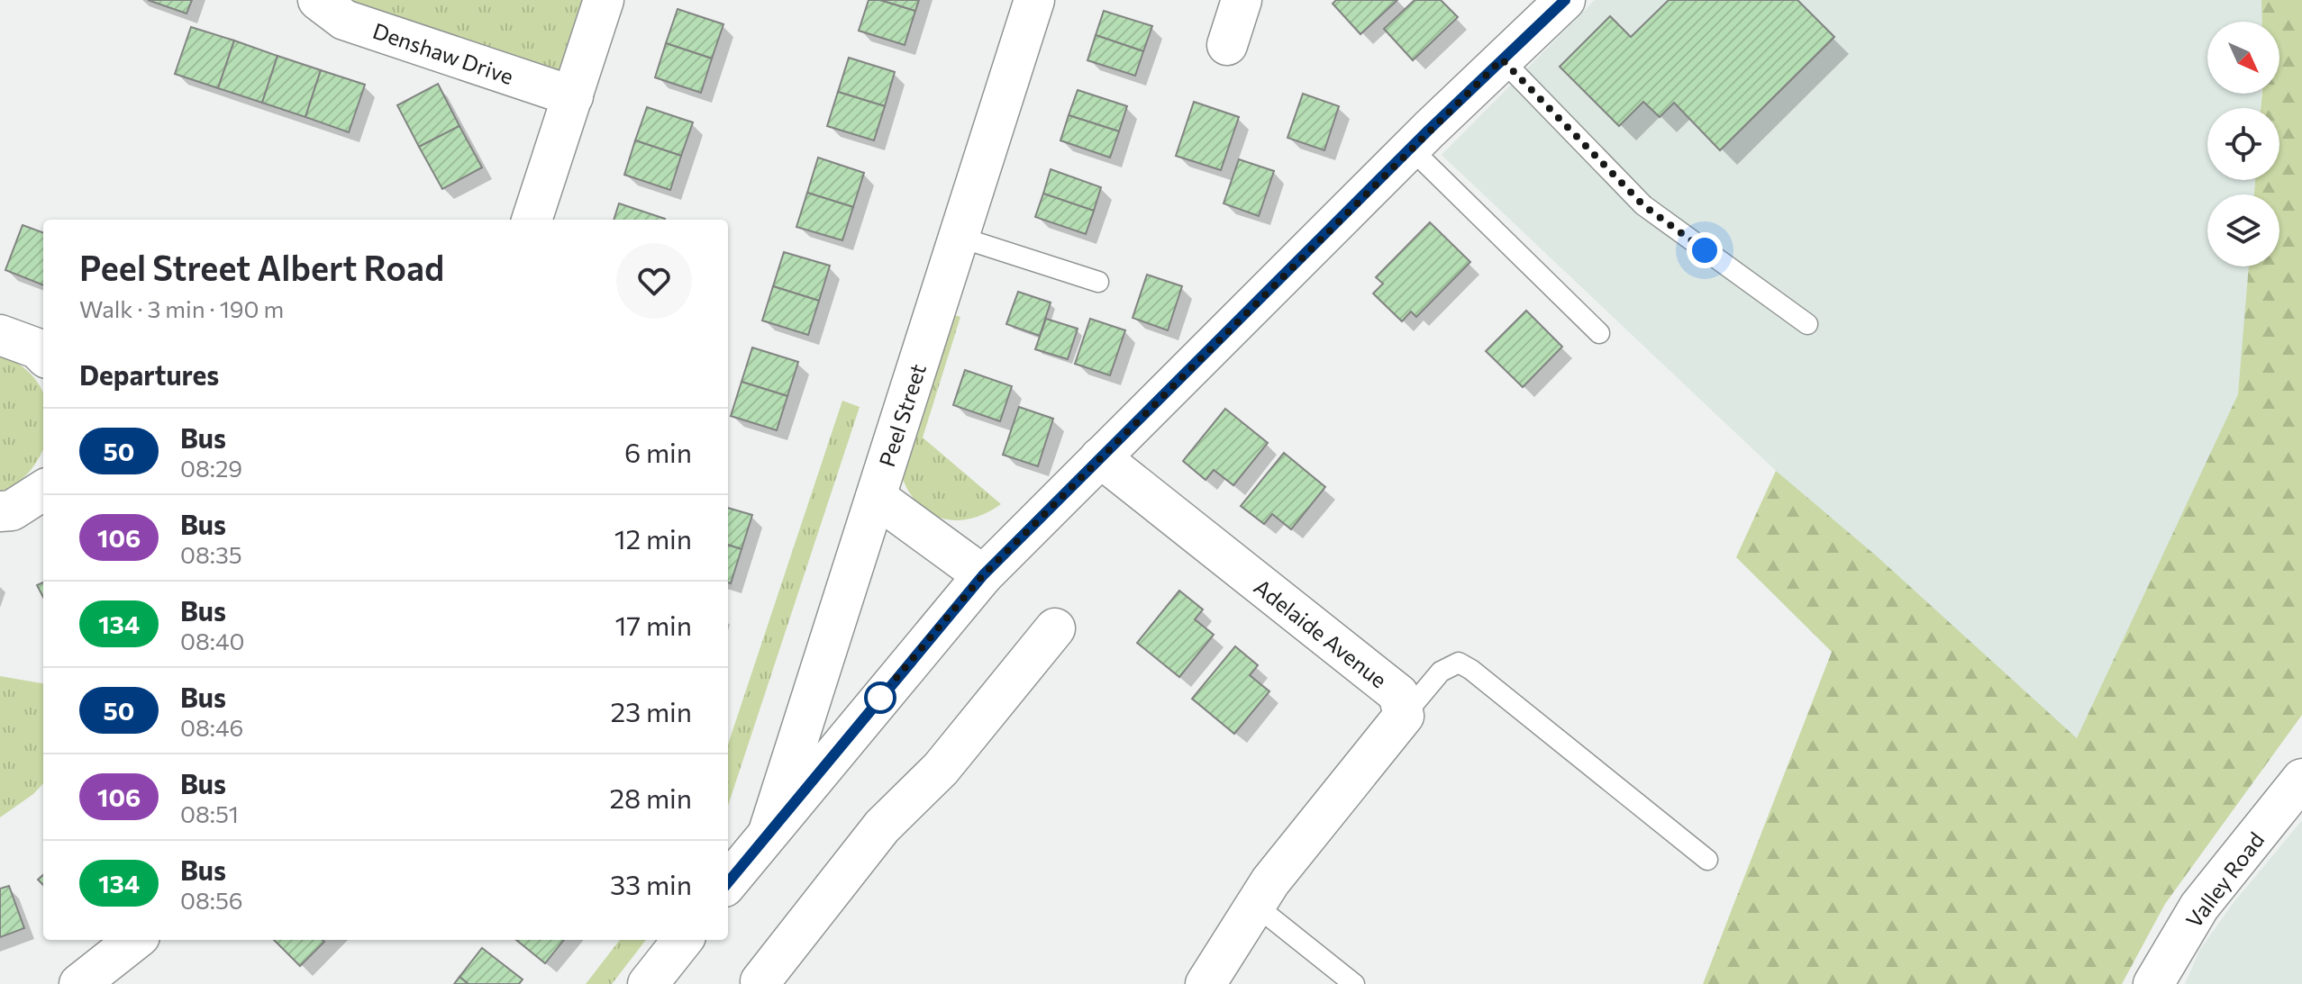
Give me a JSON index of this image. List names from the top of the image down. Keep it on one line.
{"streets":{"street":["Denshaw Drive","Peel Street","Adelaide Avenue","Valley Road"]},"lines":["bus line 50"],"north":"bottom right","page":{"heading":[["Peel Street Albert Road","Walk · 3 min · 190 m"],"Departures"],"list":[{"mark":"50","name":"Bus","note":"08:29","value":"6 min"},{"mark":"106","name":"Bus","note":"08:35","value":"12 min"},{"mark":"134","name":"Bus","note":"08:40","value":"17 min"},{"mark":"50","name":"Bus","note":"08:46","value":"23 min"},{"mark":"106","name":"Bus","note":"08:51","value":"28 min"},{"mark":"134","name":"Bus","note":"08:56","value":"33 min"}]}}
